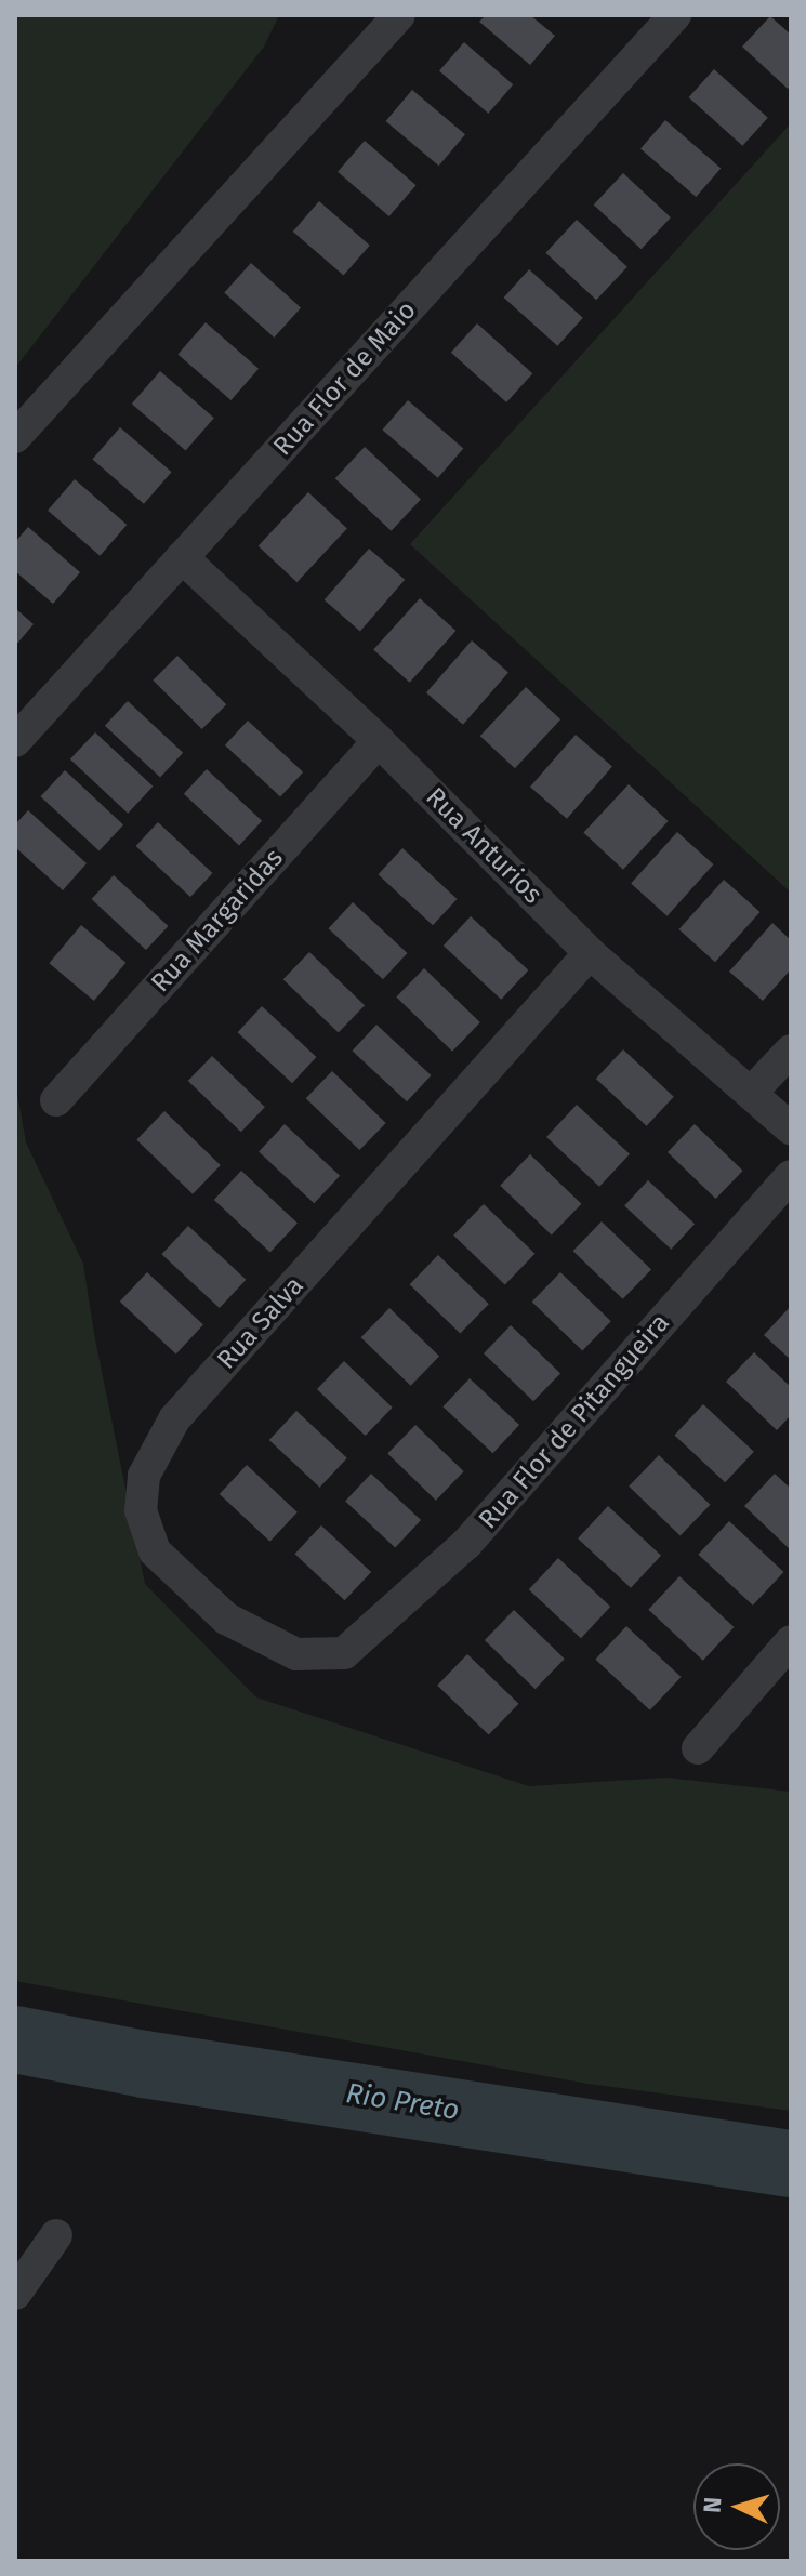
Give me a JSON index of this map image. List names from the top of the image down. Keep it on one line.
{"streets":{"street":["Rua Flor de Maio","Rua Anturios","Rua Margaridas","Rua Salva","Rua Flor de Pitangueira"]},"crossings":[["Rua Flor de Maio","Rua Anturios"],["Rua Anturios","Rua Margaridas"],["Rua Anturios","Rua Salva"],["Rua Salva","Rua Flor de Pitangueira"]],"water":["Rio Preto"],"north":"left"}
